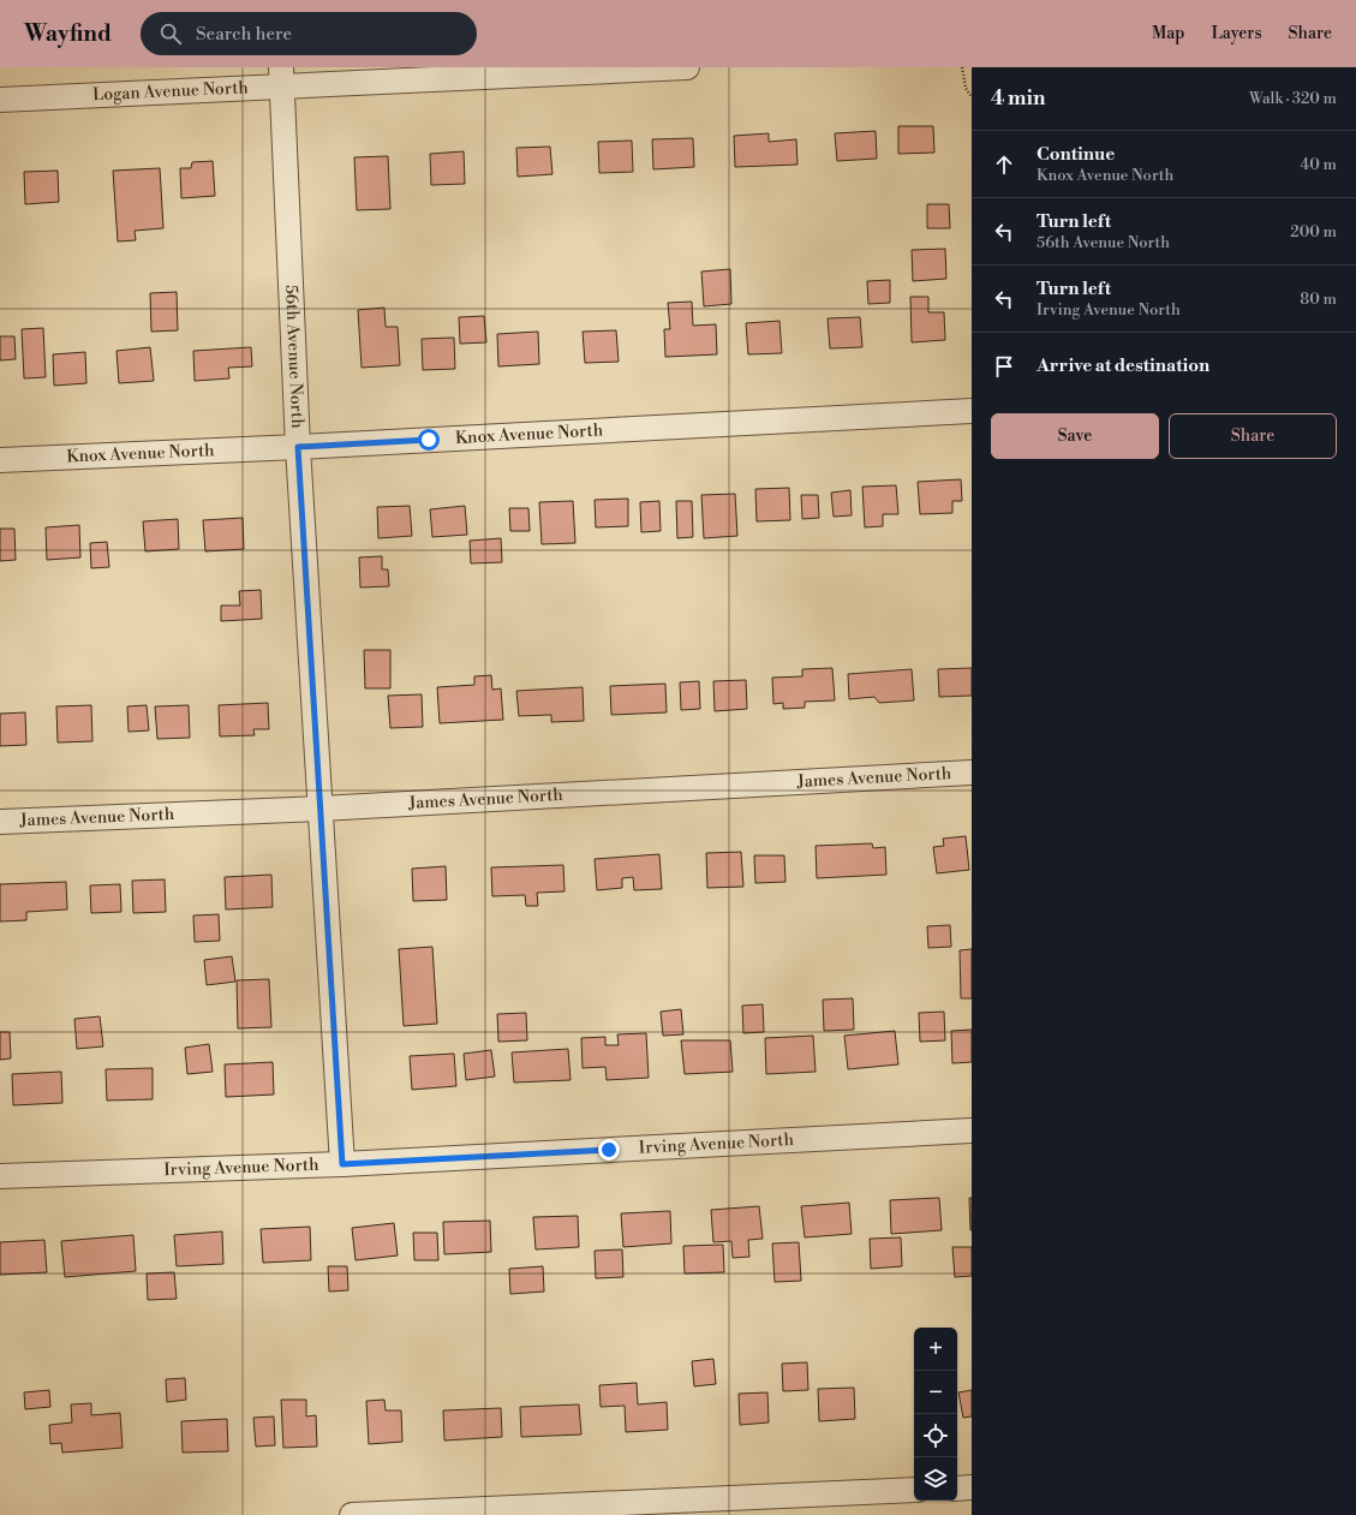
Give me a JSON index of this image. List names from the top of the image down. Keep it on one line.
{"streets":{"street":["Logan Avenue North","56th Avenue North","Knox Avenue North","James Avenue North","Irving Avenue North"]},"crossings":[["Logan Avenue North","56th Avenue North"],["56th Avenue North","Knox Avenue North"],["56th Avenue North","James Avenue North"],["56th Avenue North","Irving Avenue North"]],"page":{"header":"Wayfind","search":"Search here","nav":["Map","Layers","Share"],"heading":["4 min","Walk · 320 m"],"list":[["Continue","Knox Avenue North","40 m"],["Turn left","56th Avenue North","200 m"],["Turn left","Irving Avenue North","80 m"],"Arrive at destination"],"buttons":["Save","Share"],"map_buttons":["+","−"]}}
